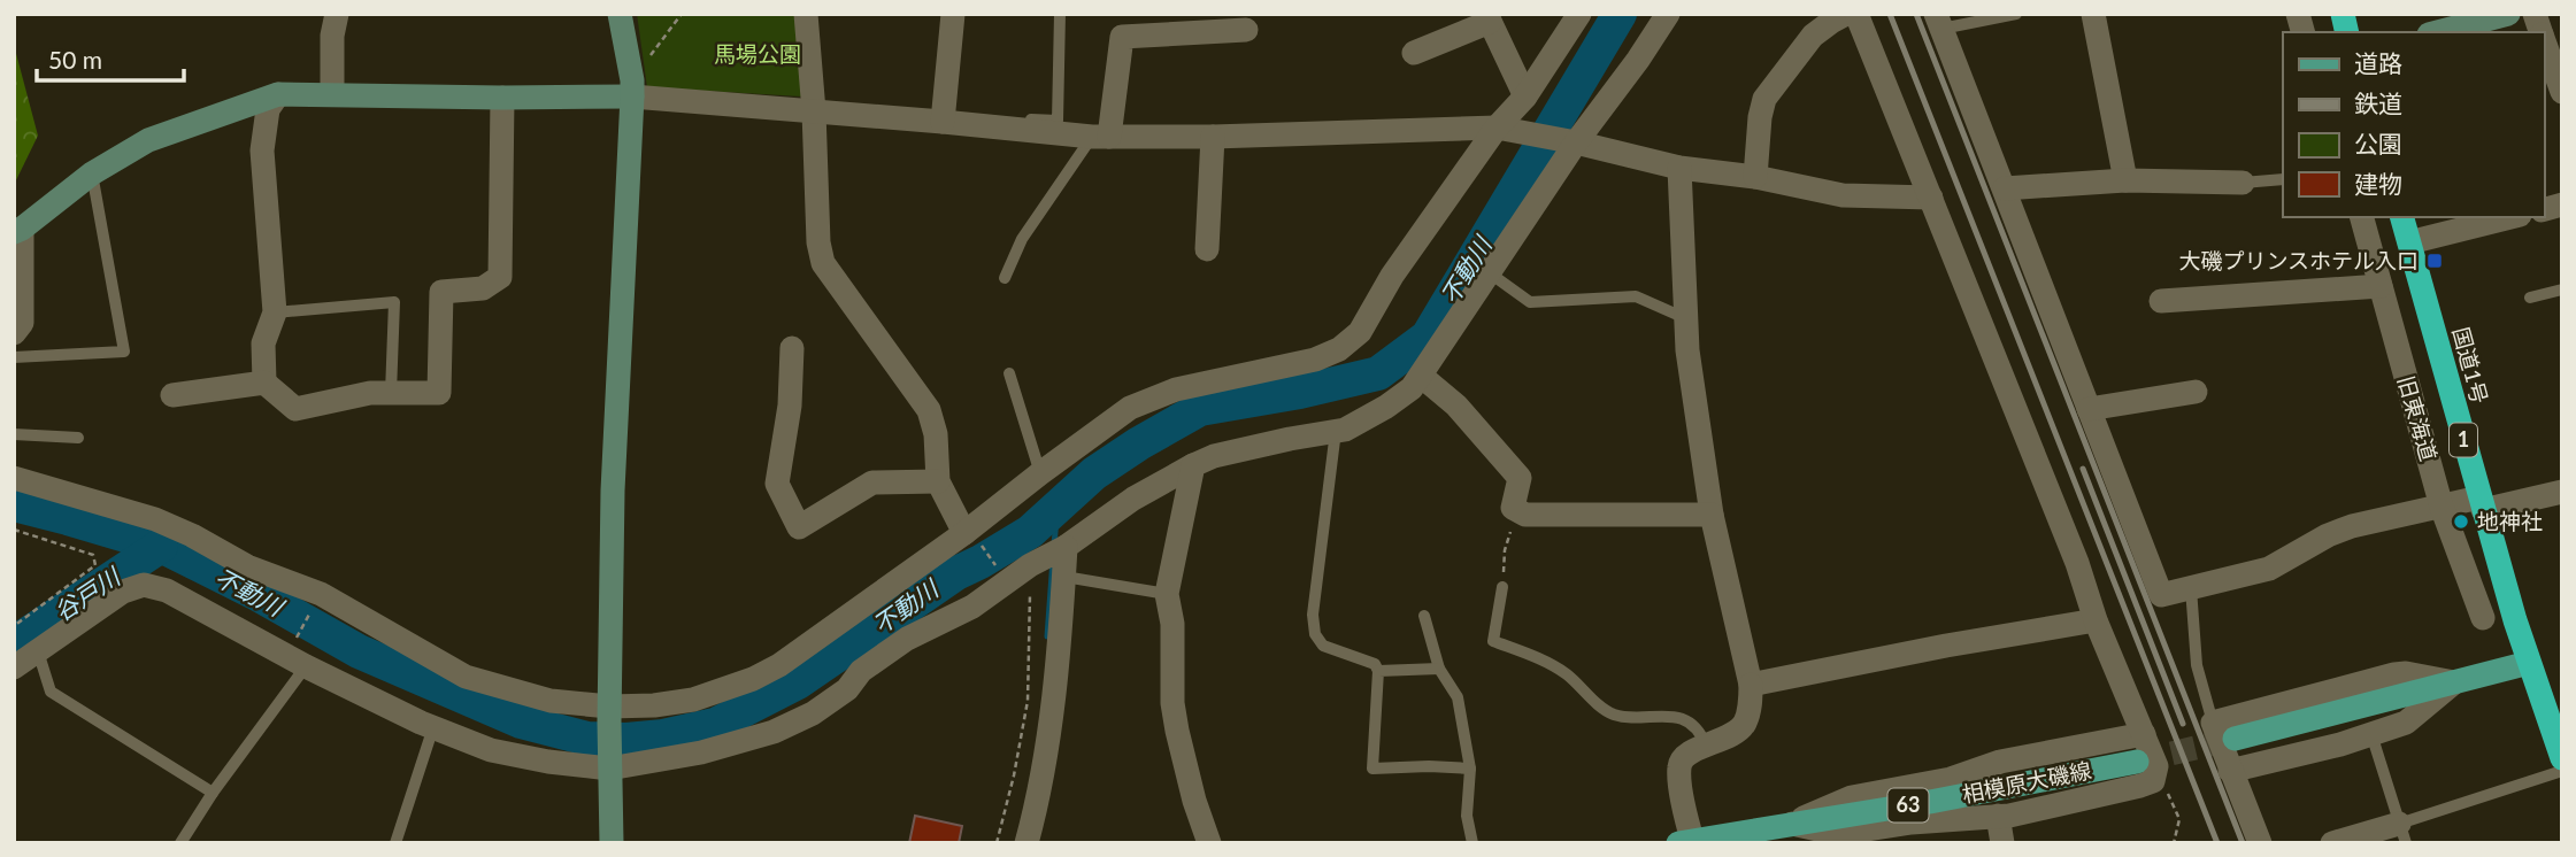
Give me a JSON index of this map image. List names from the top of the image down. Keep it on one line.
{"streets":{"highway":["国道1号","1"],"main road":["相模原大磯線","63"],"street":["旧東海道"]},"water":["不動川","谷戸川"],"parks":["馬場公園"],"places":{"transit":["大磯プリンスホテル入口"],"other":["地神社"]},"legend":["道路","鉄道","公園","建物"],"scale_bar":"50 m"}
